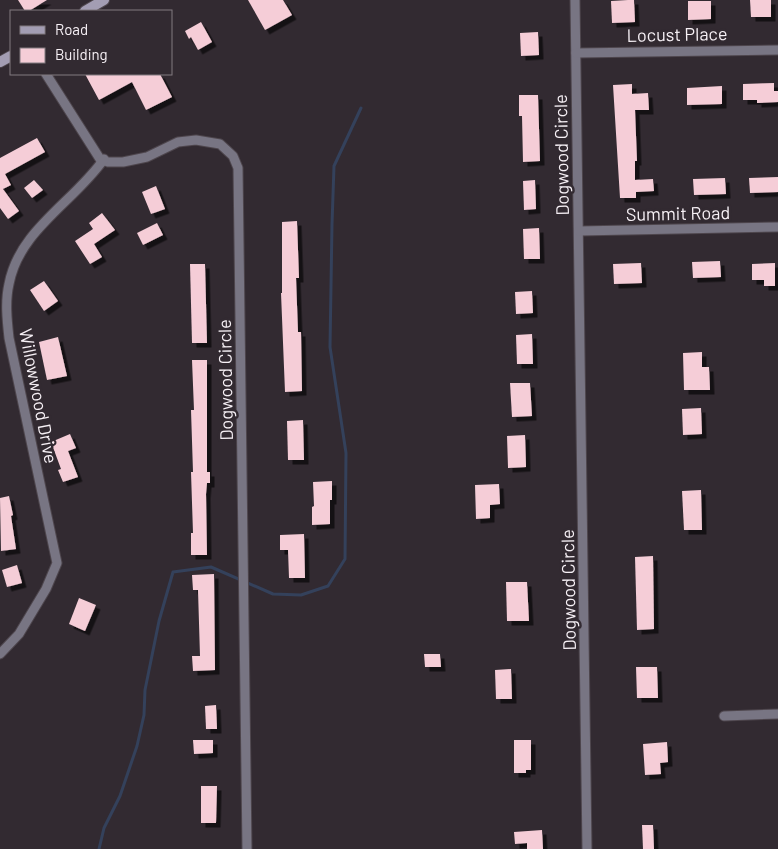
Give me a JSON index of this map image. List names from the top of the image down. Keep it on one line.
{"streets":{"street":["Locust Place","Dogwood Circle","Summit Road","Willowwood Drive"]},"crossings":[["Locust Place","Dogwood Circle"],["Dogwood Circle","Summit Road"],["Dogwood Circle","Willowwood Drive"]],"legend":["Road","Building"]}
